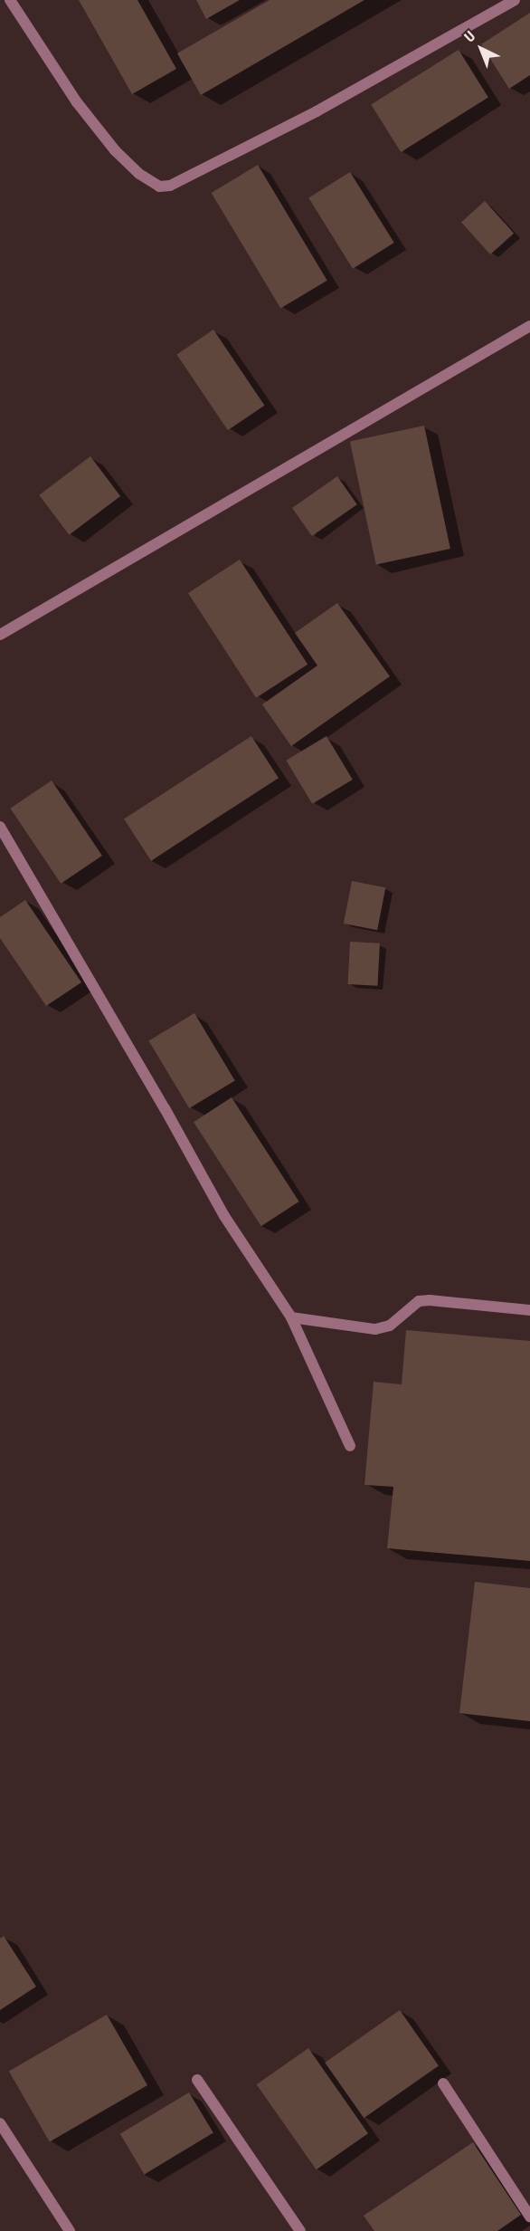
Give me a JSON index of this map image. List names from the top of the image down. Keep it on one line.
{"north":"top left"}
